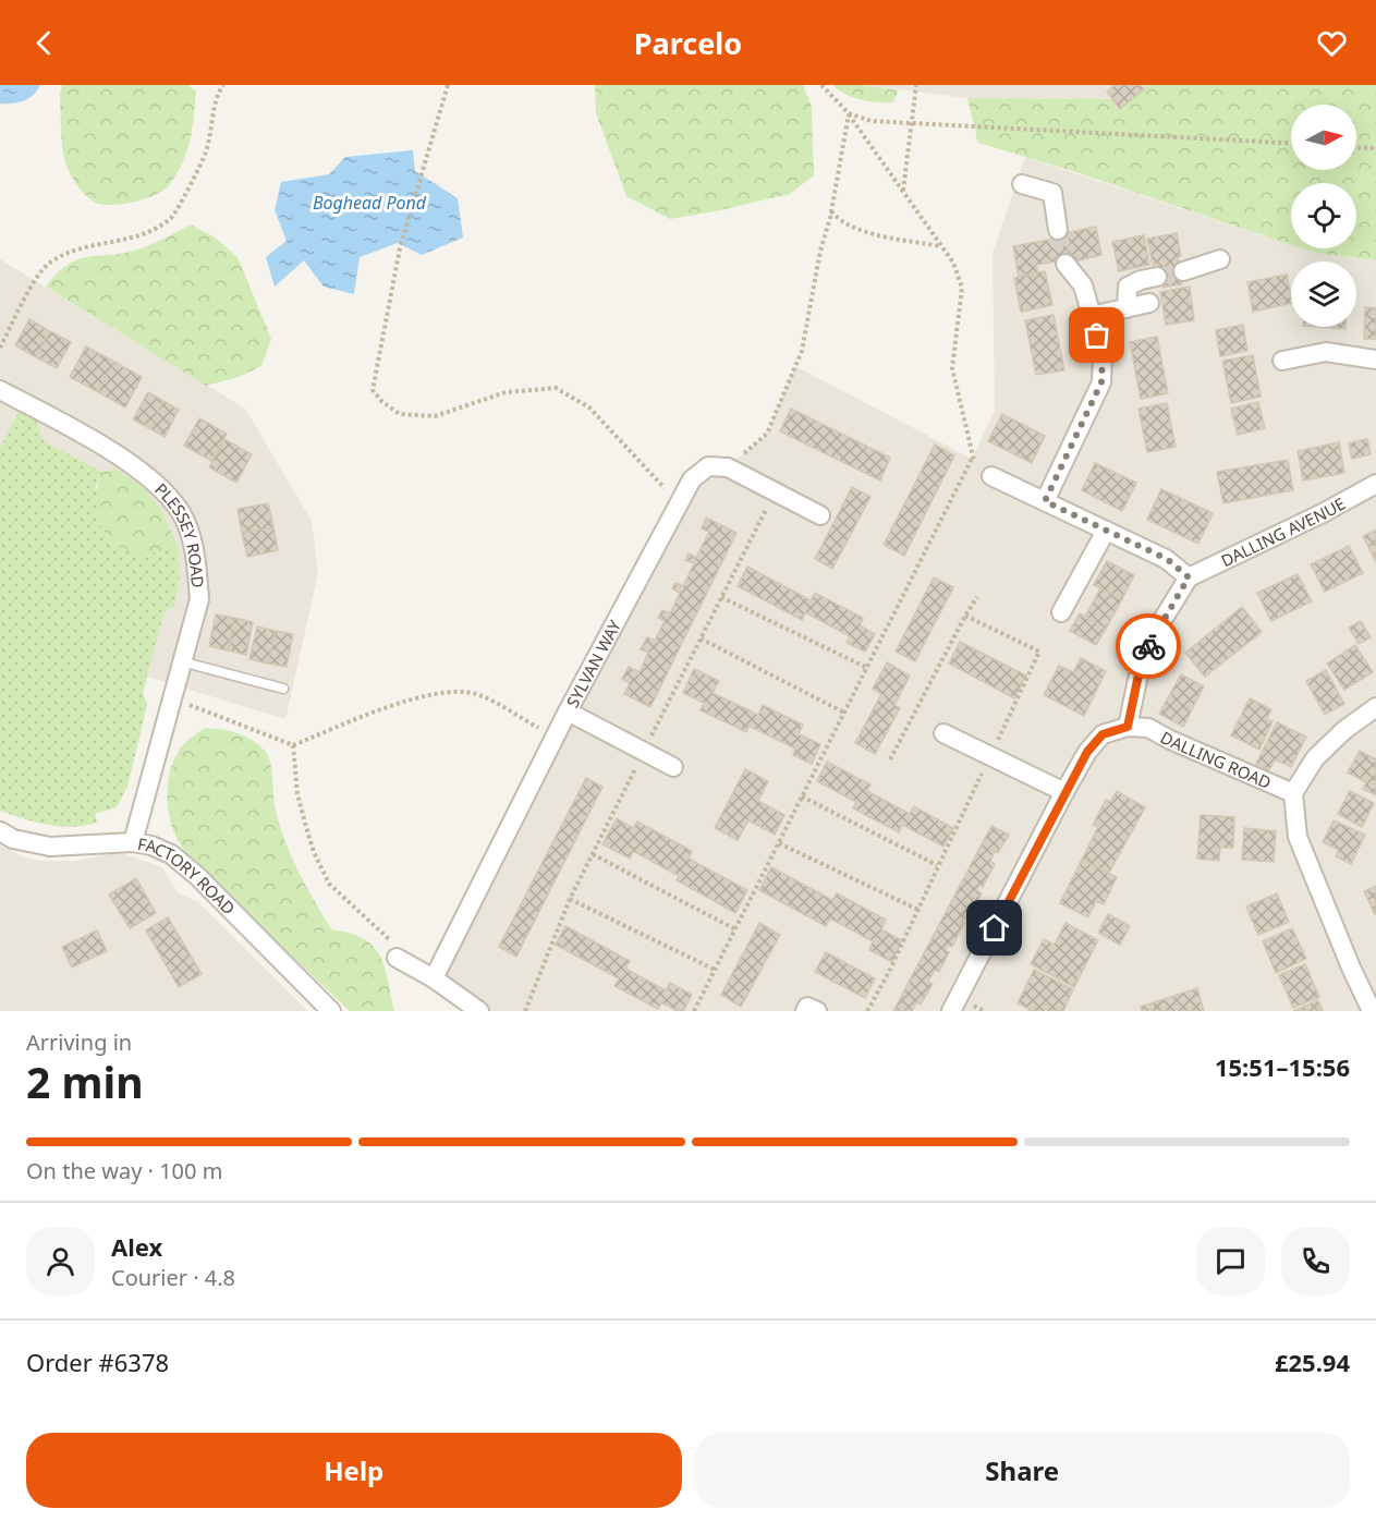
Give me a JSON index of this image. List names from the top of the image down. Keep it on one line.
{"streets":{"street":["DALLING AVENUE","PLESSEY ROAD","SYLVAN WAY","DALLING ROAD","FACTORY ROAD"]},"crossings":[["PLESSEY ROAD","FACTORY ROAD"]],"water":["Boghead Pond"],"north":"right","page":{"header":"Parcelo","heading":["2 min","Arriving in","15:51–15:56"],"panel":["Alex","Courier · 4.8","Order #6378","£25.94"],"bar":"On the way · 100 m","buttons":["Help","Share"]}}
